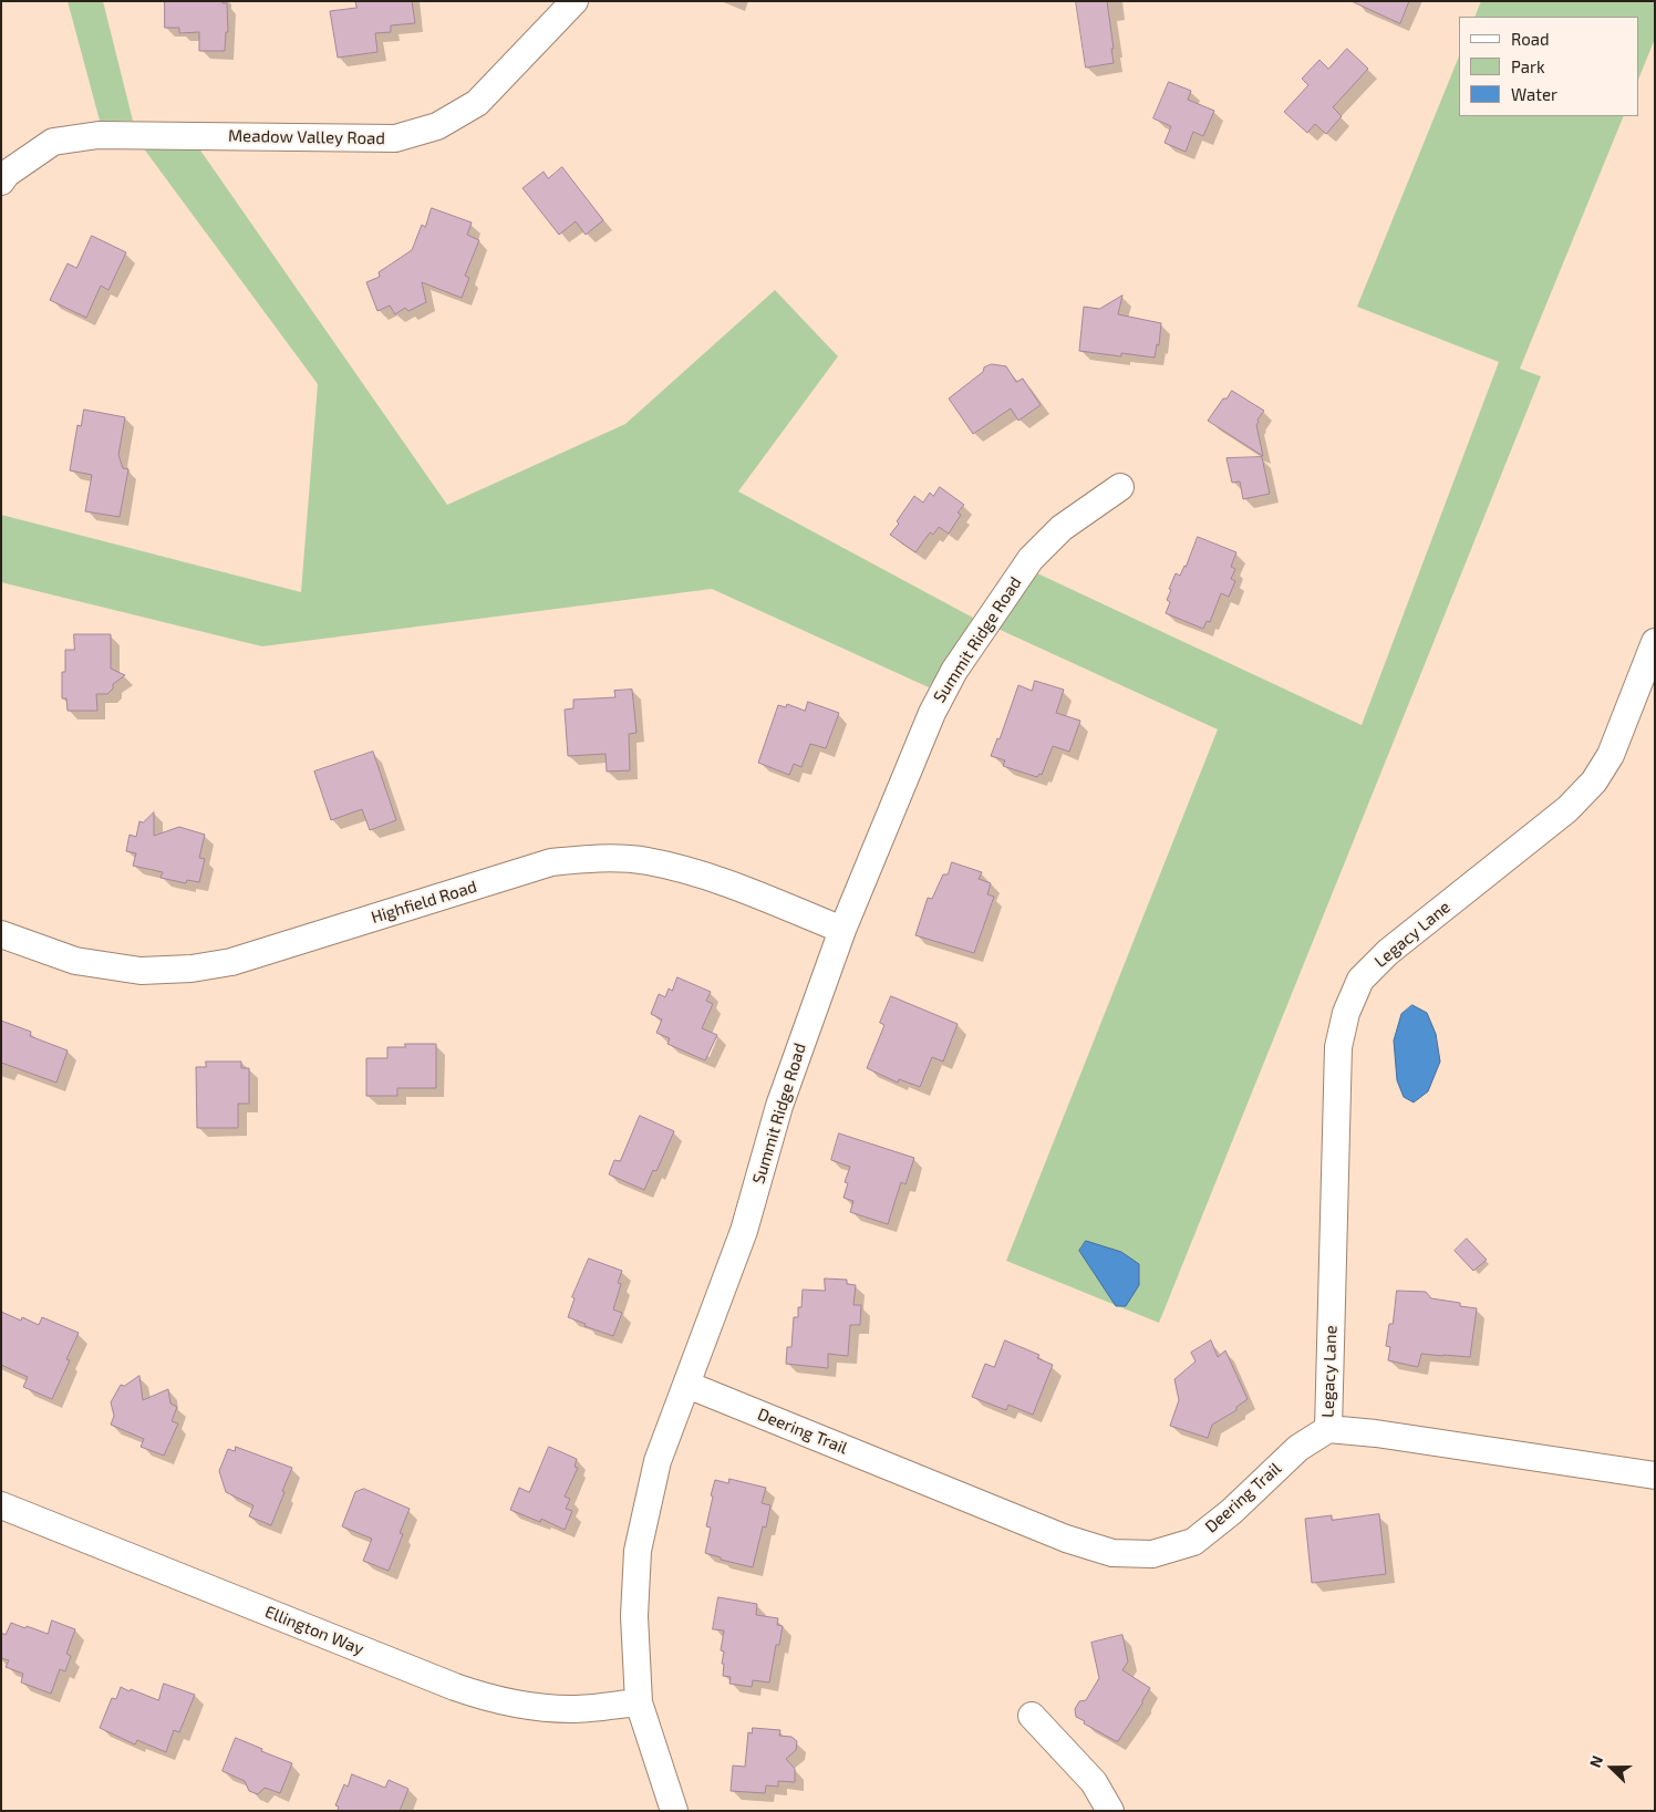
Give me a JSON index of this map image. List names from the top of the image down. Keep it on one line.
{"streets":{"street":["Meadow Valley Road","Summit Ridge Road","Highfield Road","Legacy Lane","Deering Trail","Ellington Way"]},"crossings":[["Summit Ridge Road","Highfield Road"],["Summit Ridge Road","Deering Trail"],["Summit Ridge Road","Ellington Way"],["Legacy Lane","Deering Trail"]],"legend":["Road","Park","Water"],"north":"left"}
